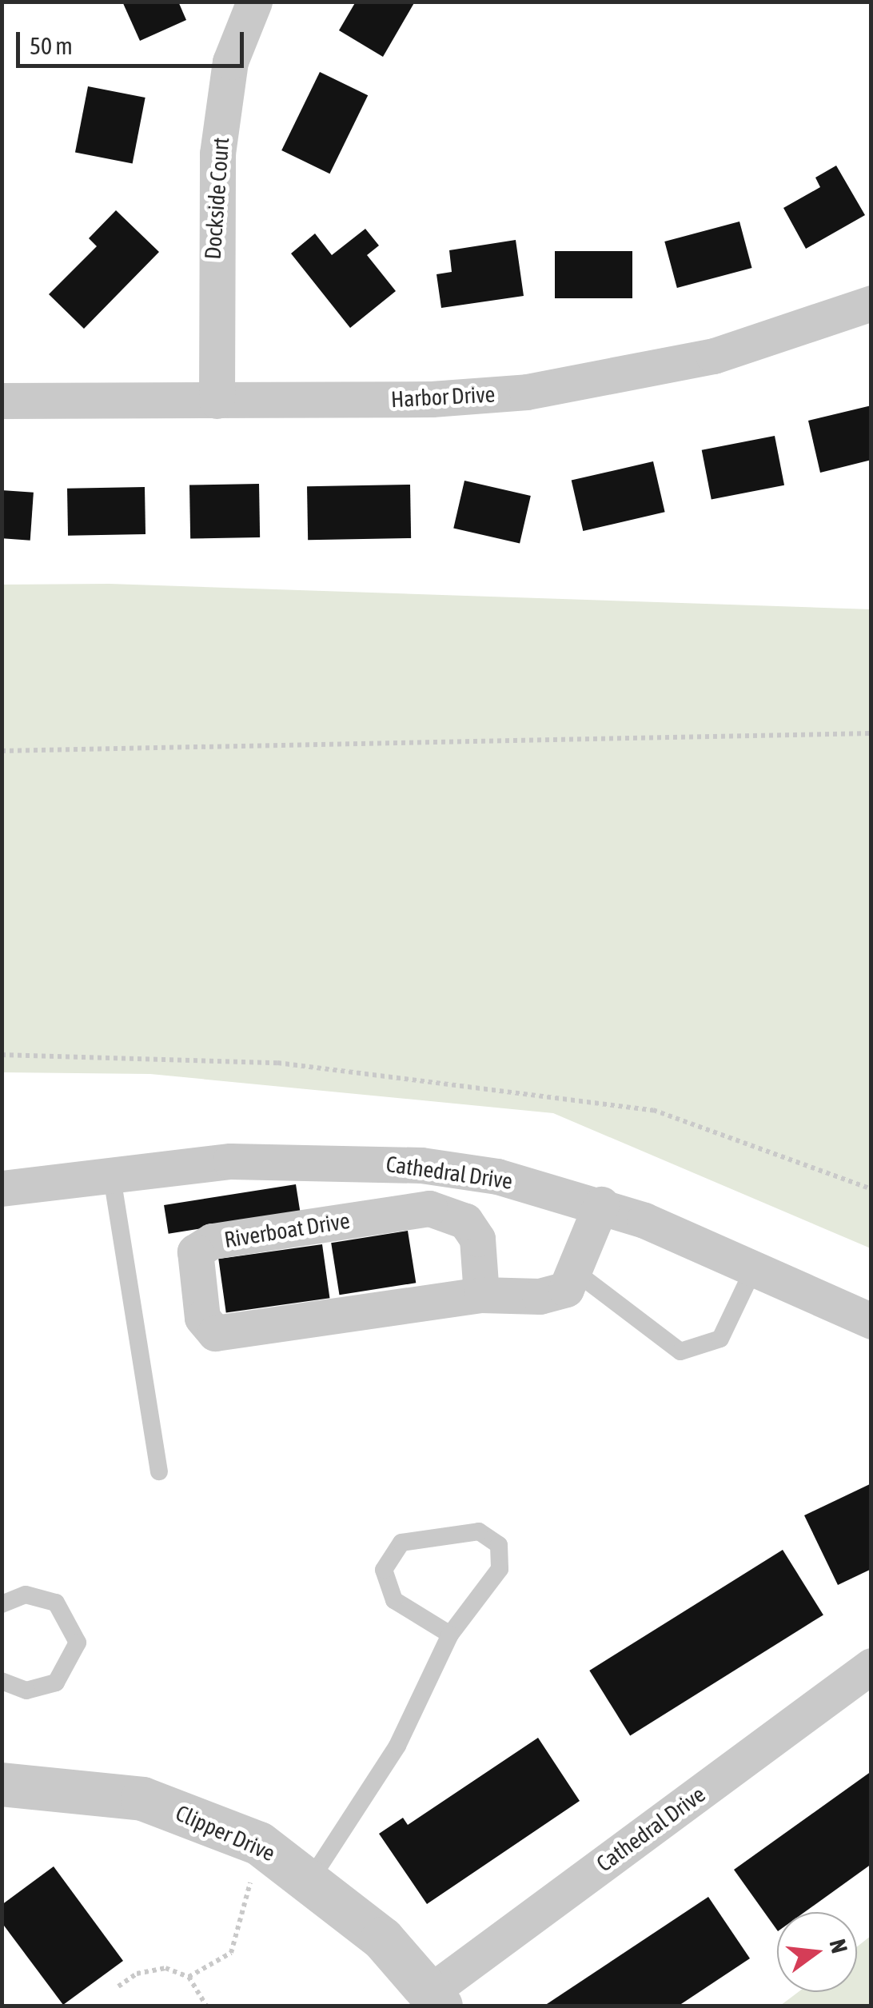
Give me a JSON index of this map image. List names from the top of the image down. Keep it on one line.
{"streets":{"street":["Dockside Court","Harbor Drive","Cathedral Drive","Riverboat Drive","Clipper Drive"]},"crossings":[["Dockside Court","Harbor Drive"],["Cathedral Drive","Riverboat Drive"],["Cathedral Drive","Clipper Drive"]],"scale_bar":"50 m","north":"right"}
